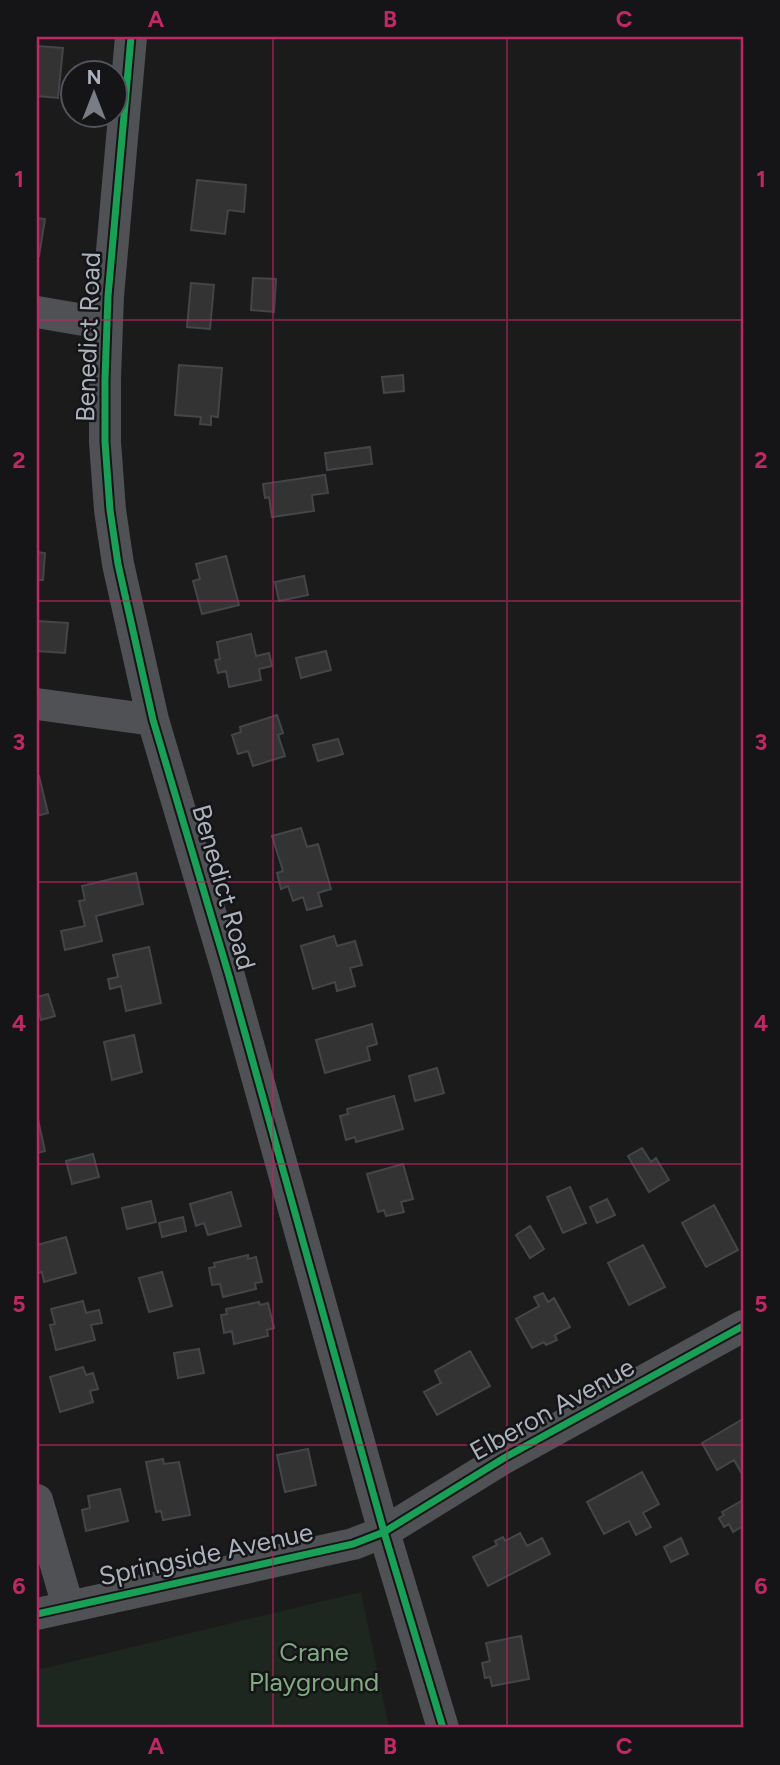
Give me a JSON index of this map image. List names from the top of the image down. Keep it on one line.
{"streets":{"street":["Benedict Road","Elberon Avenue","Springside Avenue"]},"crossings":[["Benedict Road","Elberon Avenue"],["Benedict Road","Springside Avenue"],["Elberon Avenue","Springside Avenue"]],"parks":["Crane Playground"],"north":"top","grid":{"columns":["A","B","C"],"rows":["1","2","3","4","5","6"]}}
